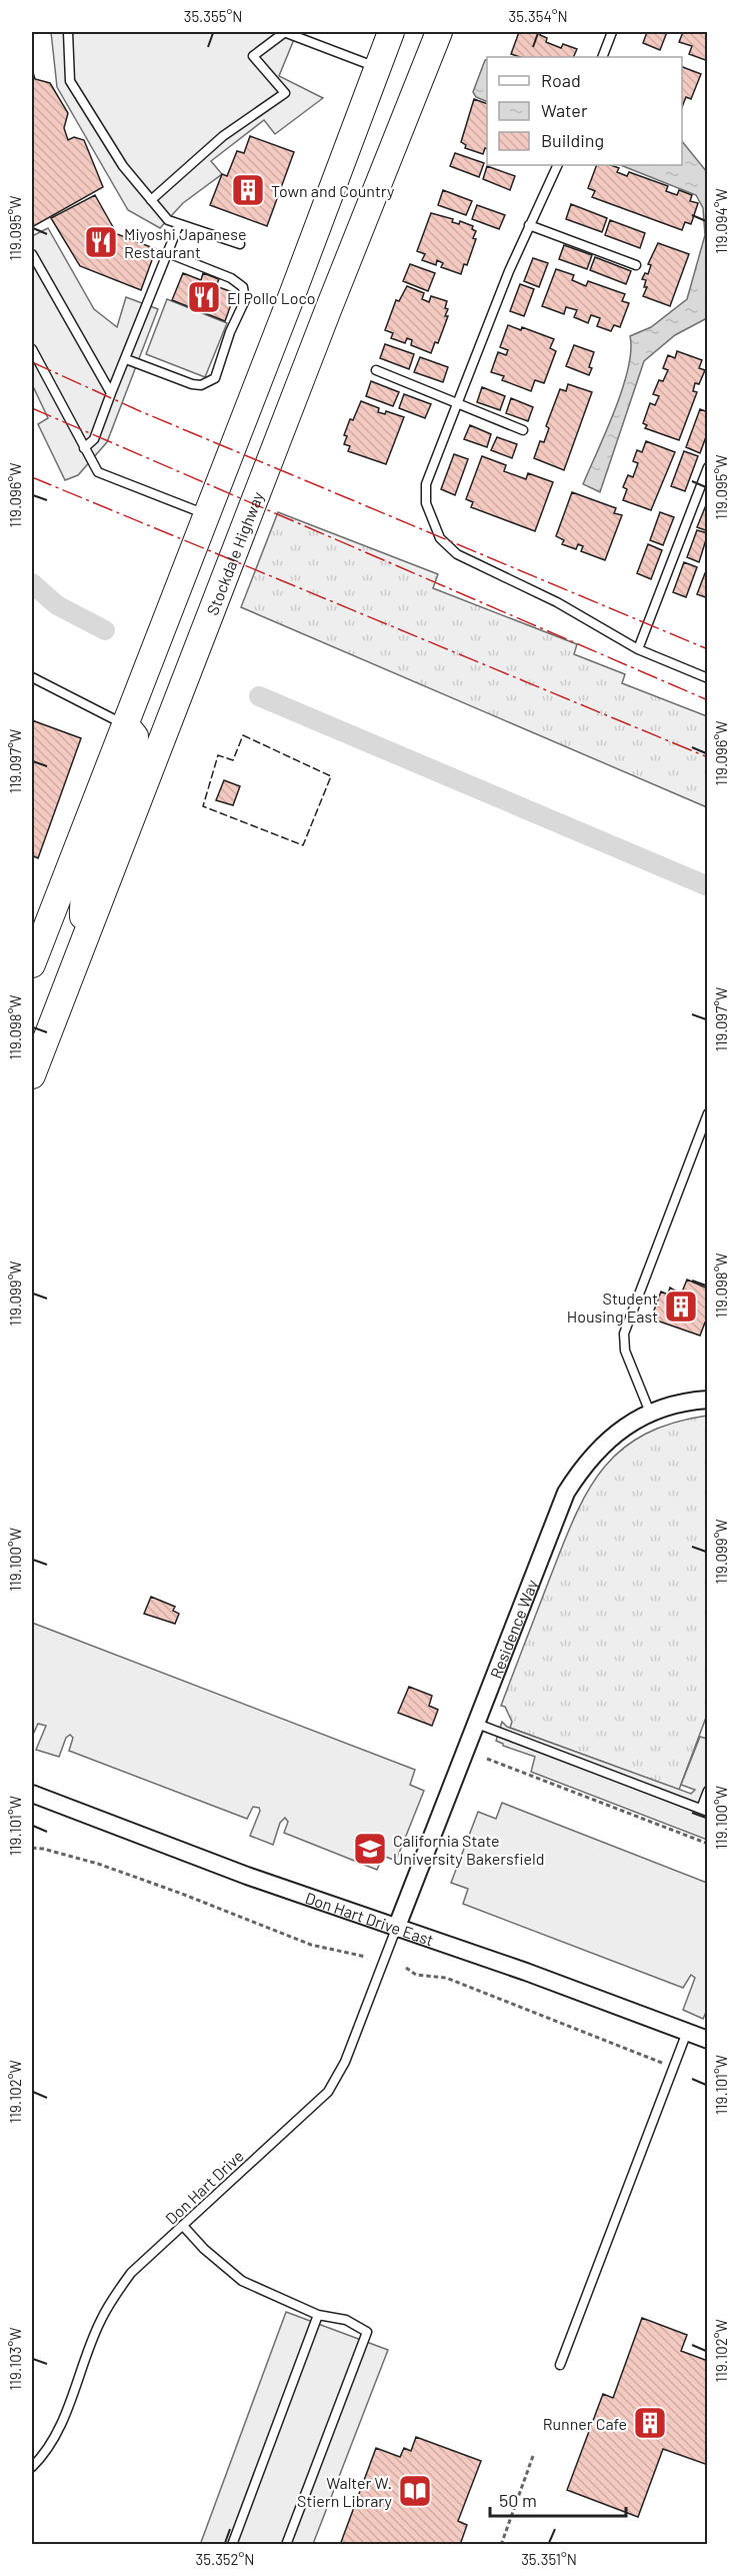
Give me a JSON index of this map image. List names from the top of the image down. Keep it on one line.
{"streets":{"main road":["Stockdale Highway"],"street":["Residence Way","Don Hart Drive East"],"lane":["Don Hart Drive"]},"crossings":[["Residence Way","Don Hart Drive East"],["Residence Way","Don Hart Drive"],["Don Hart Drive East","Don Hart Drive"]],"places":{"building":["Town and Country","Student Housing East","Runner Cafe"],"restaurant":["Miyoshi Japanese Restaurant","El Pollo Loco"],"school or university":["California State University Bakersfield"],"library":["Walter W. Stiern Library"]},"legend":["Road","Water","Building"],"scale_bar":"50 m","coordinates":["35.355°N","35.354°N","119.094°W","119.095°W","119.096°W","119.097°W","119.098°W","119.099°W","119.100°W","119.101°W","119.102°W","119.103°W","35.352°N","35.351°N"]}
